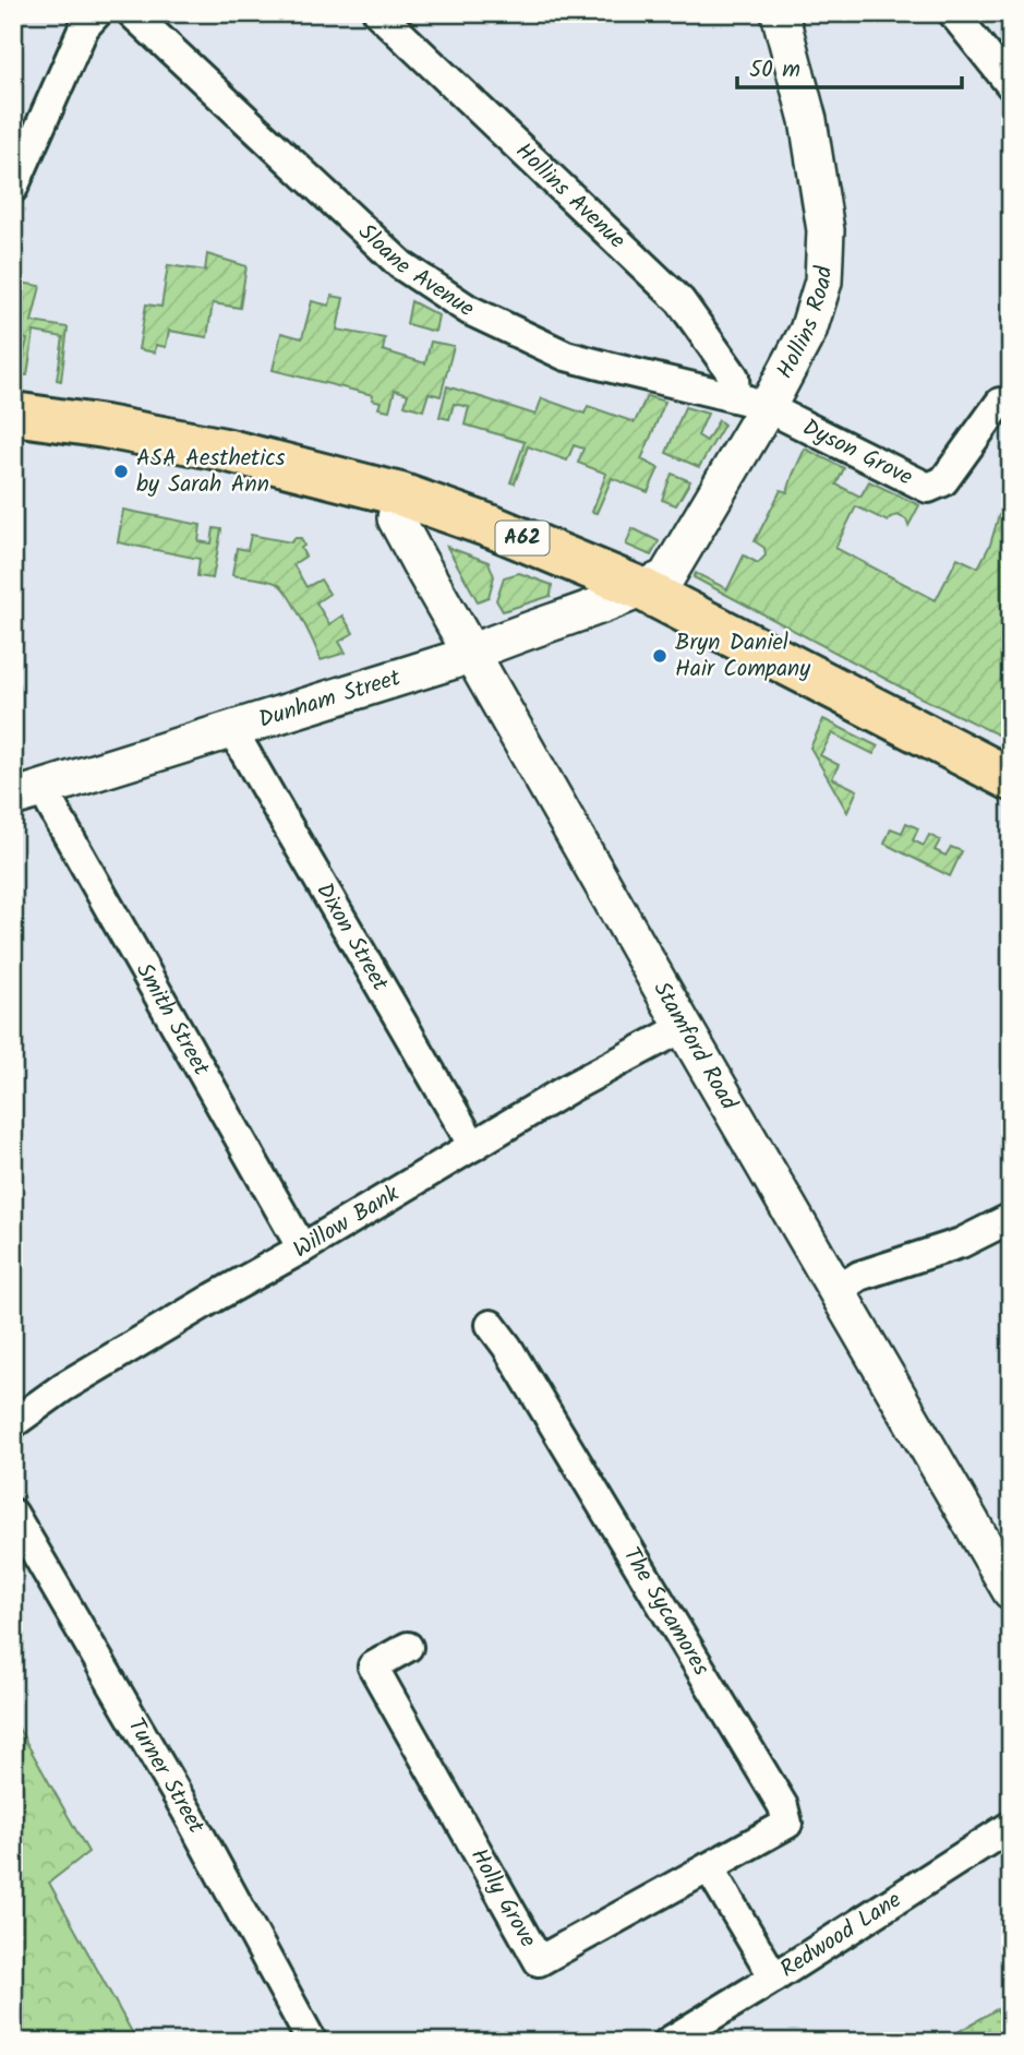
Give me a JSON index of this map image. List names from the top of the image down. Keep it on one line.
{"streets":{"main road":["A62"],"street":["Hollins Avenue","Sloane Avenue","Hollins Road","Dyson Grove","Dunham Street","Dixon Street","Smith Street","Stamford Road","Willow Bank","The Sycamores","Turner Street","Holly Grove","Redwood Lane"]},"crossings":[["Hollins Avenue","Sloane Avenue"],["Hollins Avenue","Hollins Road"],["Hollins Avenue","Dyson Grove"],["Sloane Avenue","Hollins Road"],["Sloane Avenue","Dyson Grove"],["Hollins Road","Dyson Grove"],["Hollins Road","A62"],["Hollins Road","Dunham Street"],["A62","Dunham Street"],["A62","Stamford Road"],["Dunham Street","Dixon Street"],["Dunham Street","Smith Street"],["Dunham Street","Stamford Road"],["Dixon Street","Willow Bank"],["Smith Street","Willow Bank"],["Stamford Road","Willow Bank"],["The Sycamores","Holly Grove"]],"places":["ASA Aesthetics by Sarah Ann","Bryn Daniel Hair Company"],"scale_bar":"50 m"}
